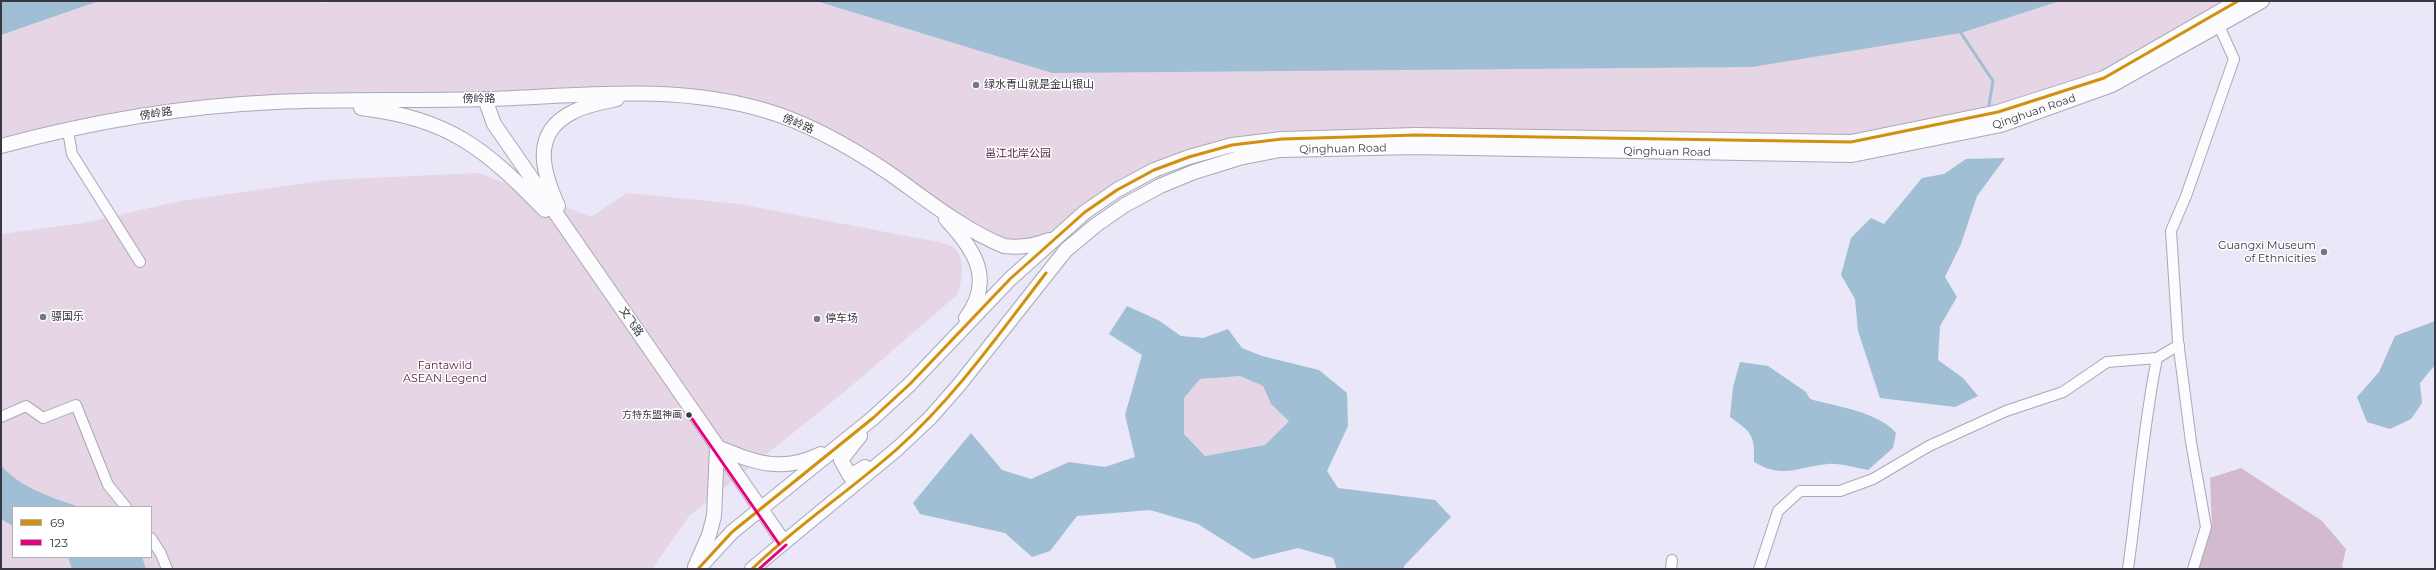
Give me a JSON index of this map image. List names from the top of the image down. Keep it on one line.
{"streets":{"main road":["傍岭路","Qinghuan Road","文飞路"]},"crossings":[["傍岭路","文飞路"]],"parks":["邕江北岸公园","Fantawild ASEAN Legend"],"places":["绿水青山就是金山银山","Guangxi Museum of Ethnicities","骠国乐","停车场","方特东盟神画"],"lines":["transit line 69","transit line 123"],"legend":["69","123"]}
